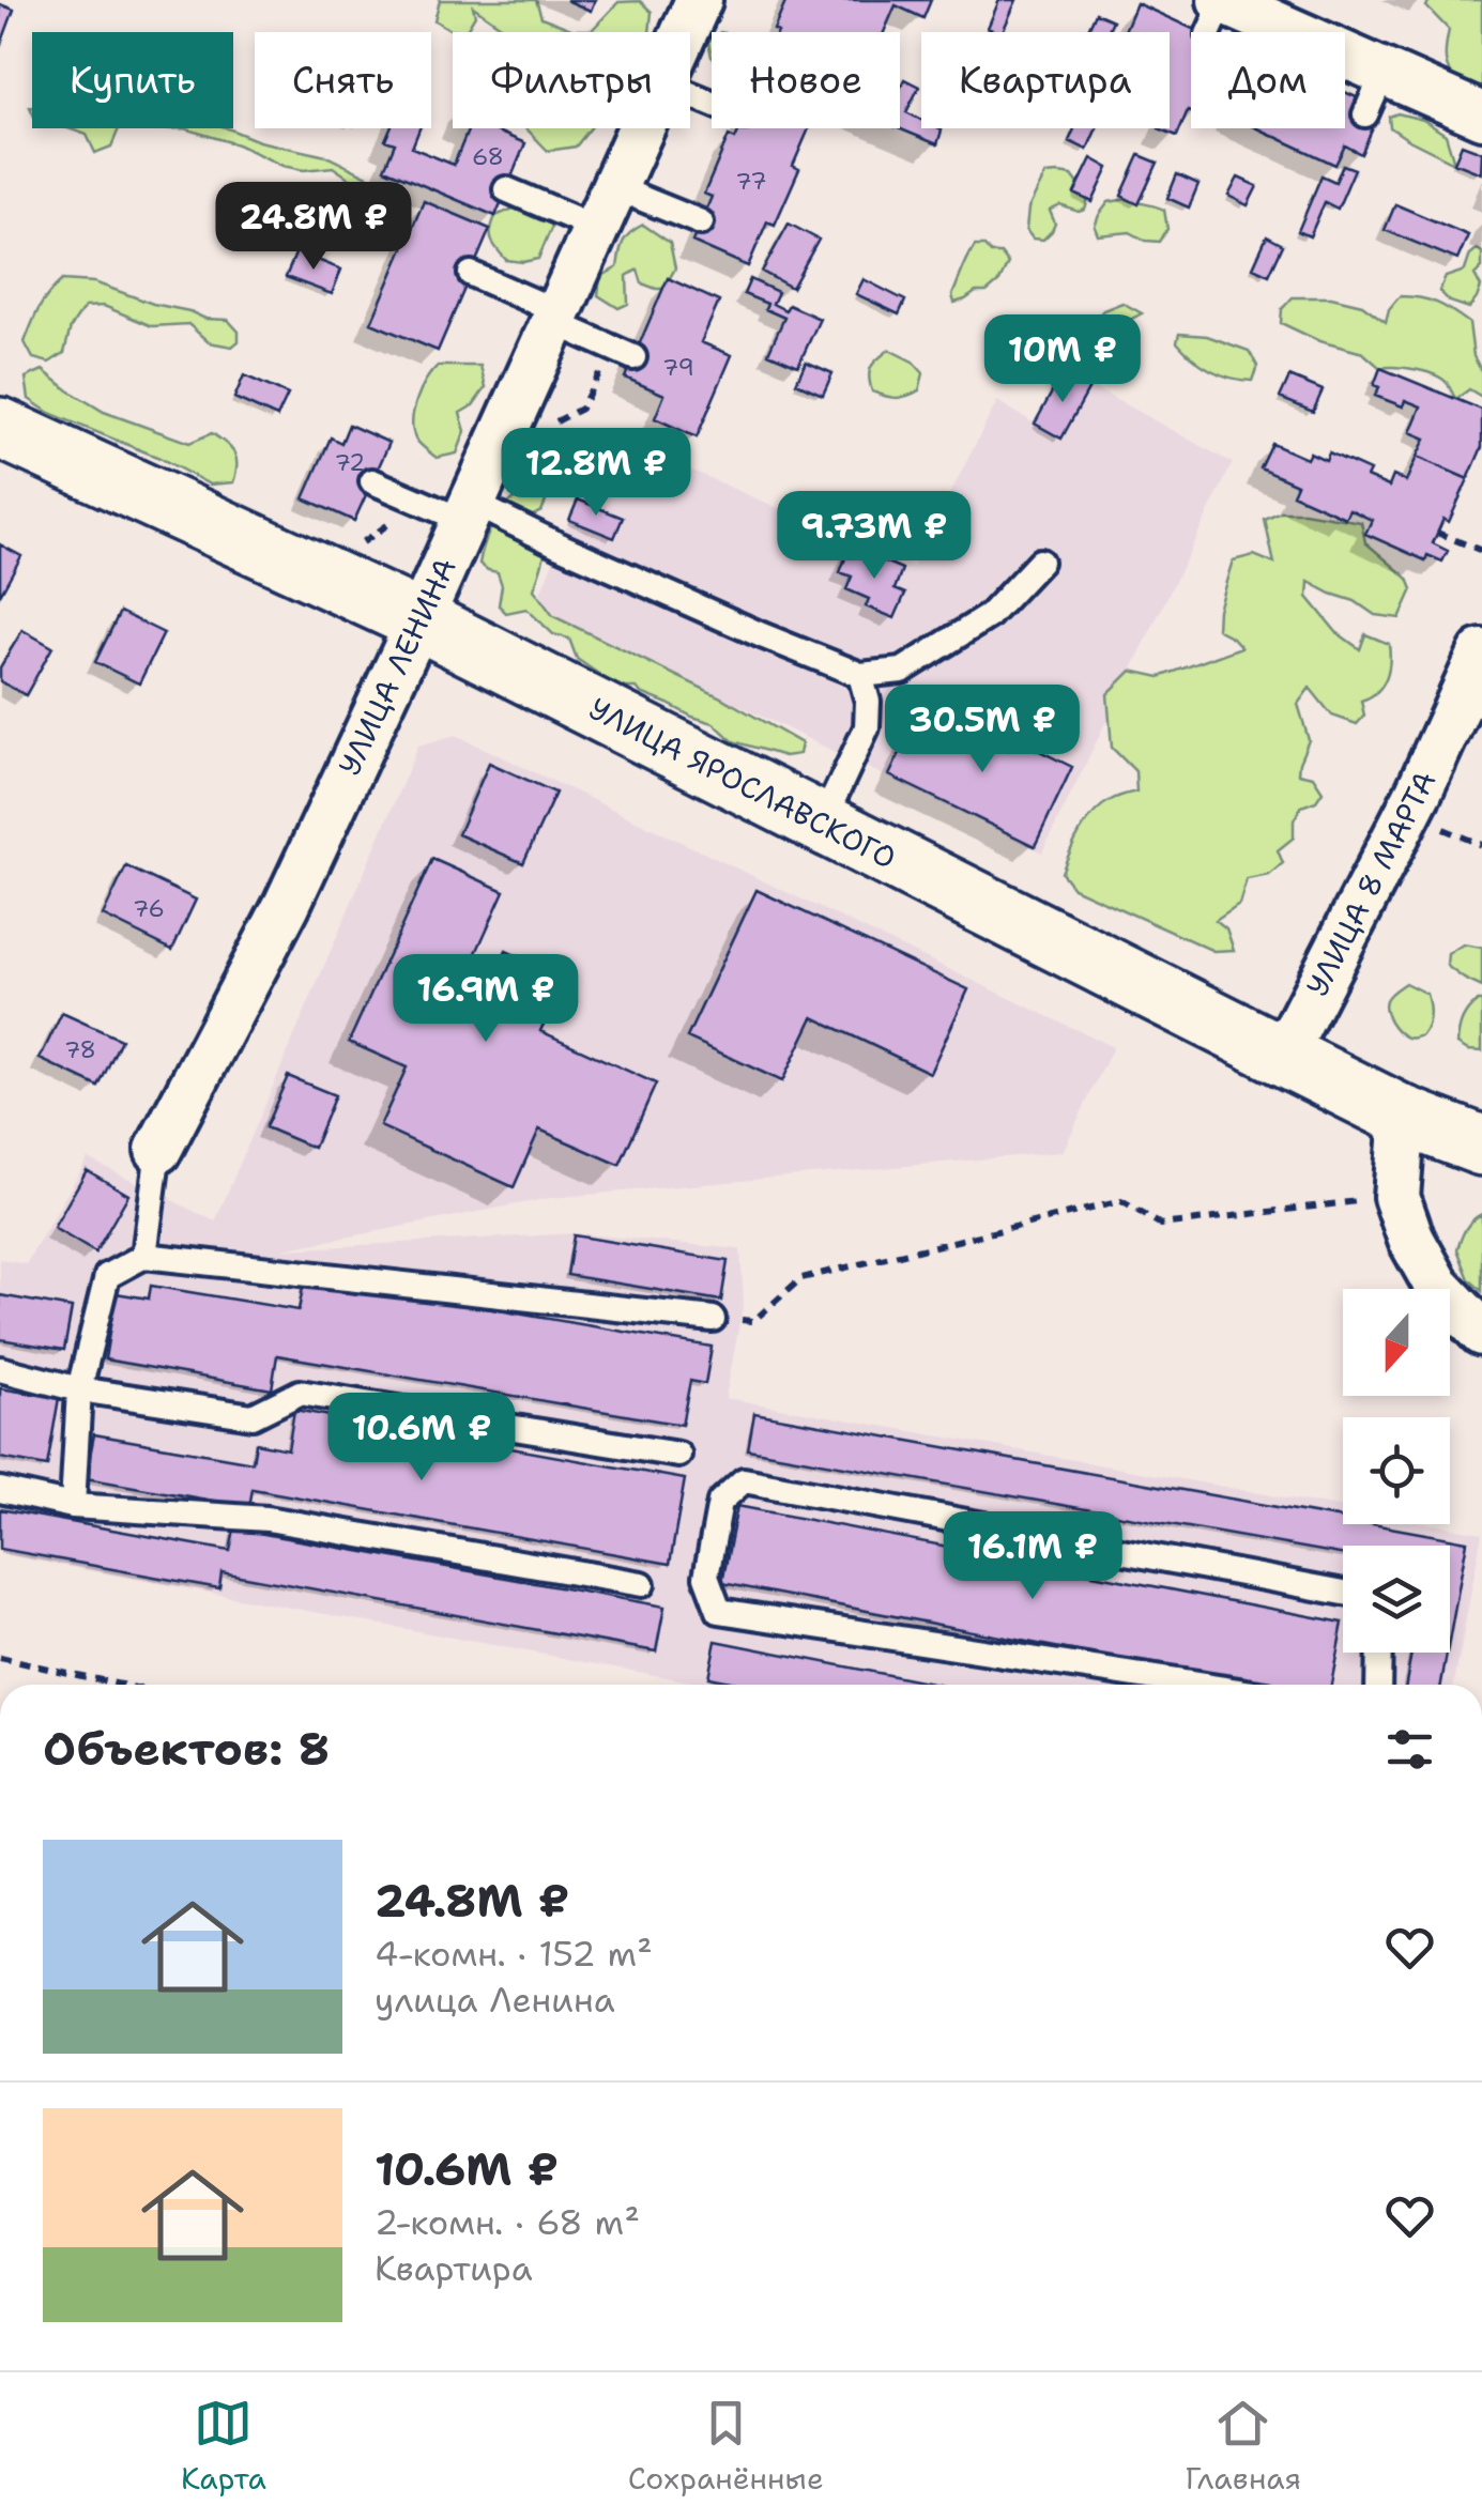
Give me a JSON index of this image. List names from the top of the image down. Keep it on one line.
{"streets":{"street":["УЛИЦА ЛЕНИНА","УЛИЦА ЯРОСЛАВСКОГО","УЛИЦА 8 МАРТА"]},"crossings":[["УЛИЦА ЛЕНИНА","УЛИЦА ЯРОСЛАВСКОГО"],["УЛИЦА ЯРОСЛАВСКОГО","УЛИЦА 8 МАРТА"]],"house_numbers":["68","77","79","72","76","78"],"north":"bottom","page":{"chip":["Купить","Снять","Фильтры","Новое","Квартира","Дом"],"price":["24.8M ₽","10M ₽","12.8M ₽","9.73M ₽","30.5M ₽","16.9M ₽","10.6M ₽","16.1M ₽"],"heading":"Объектов: 8","list":[{"name":"24.8M ₽","note":"4-комн. · 152 m² · улица Ленина"},{"name":"10.6M ₽","note":"2-комн. · 68 m² · Квартира"}],"tabs":["Карта","Сохранённые","Главная"]}}
